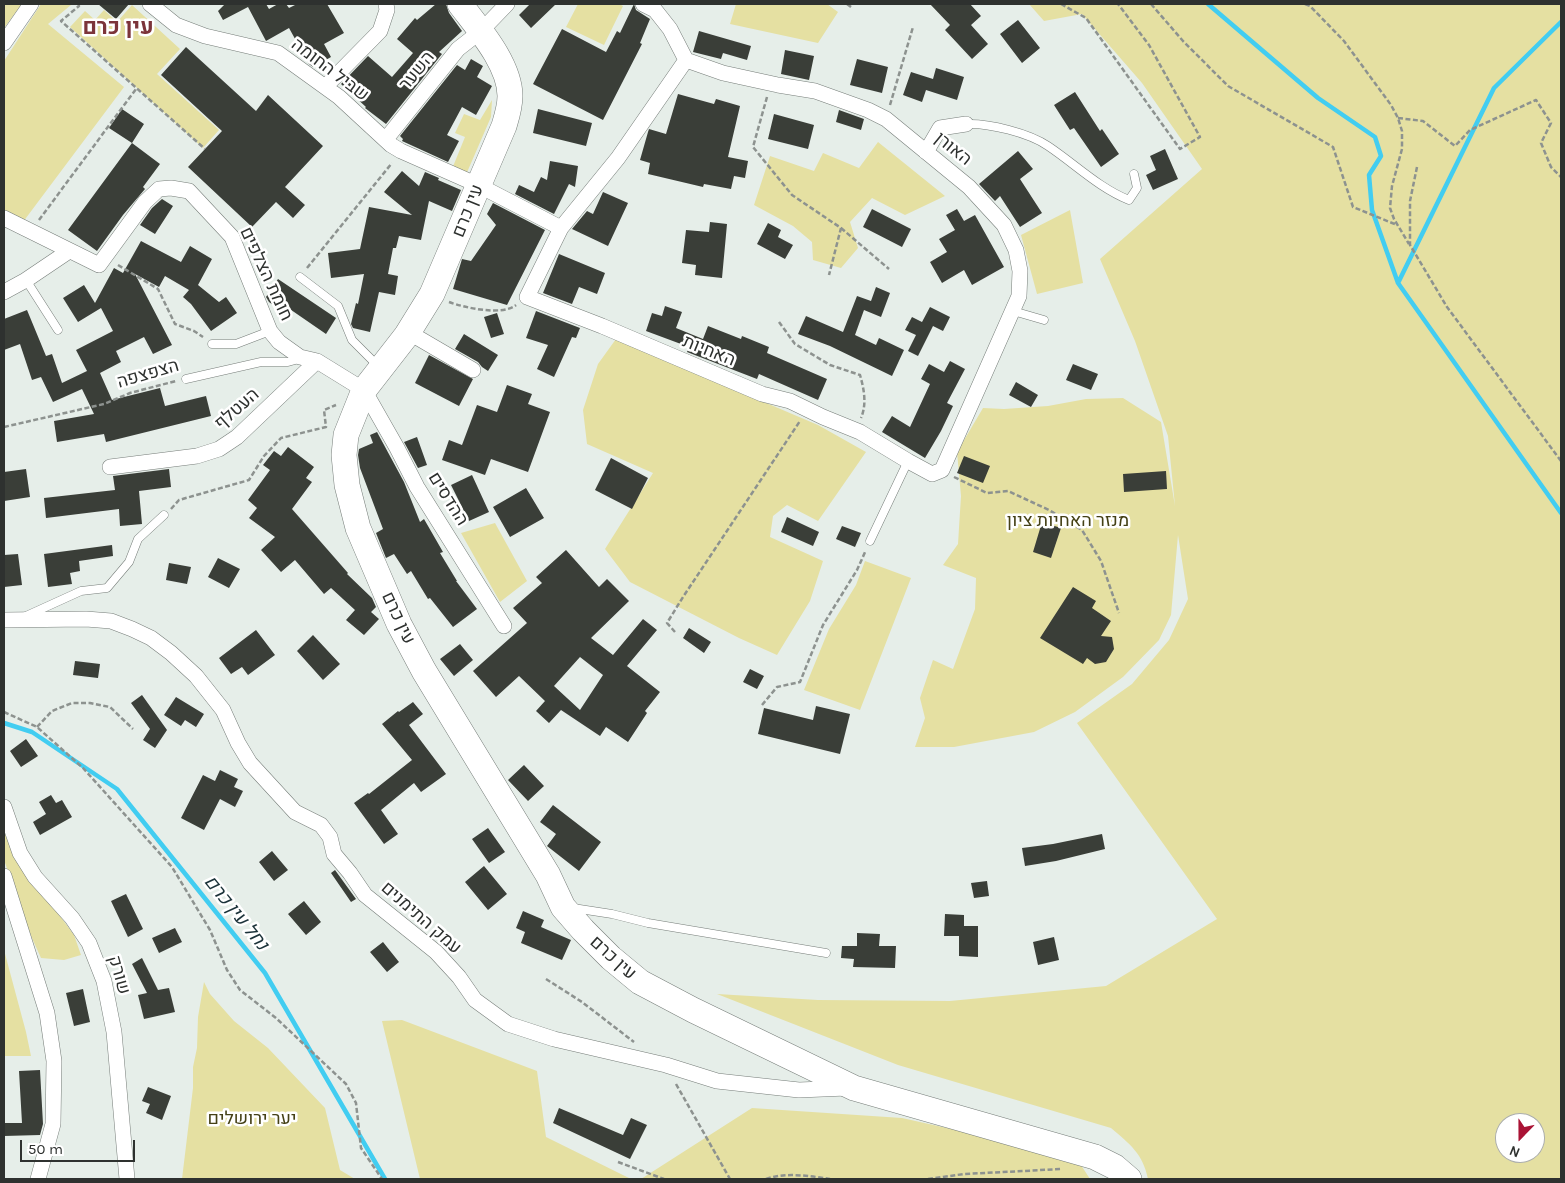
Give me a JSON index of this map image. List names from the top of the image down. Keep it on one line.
{"streets":{"main road":["עין כרם"],"street":["שביל החומה","השער","האורן","חומת הצלפים","האחיות","העטלף","ההדסים","עמק התימנים","שורק"],"lane":["הצפצפה"]},"crossings":[["שביל החומה","השער"],["שביל החומה","עין כרם"],["השער","עין כרם"],["האורן","האחיות"],["עין כרם","חומת הצלפים"],["עין כרם","ההדסים"],["עין כרם","עמק התימנים"],["חומת הצלפים","הצפצפה"],["חומת הצלפים","העטלף"],["חומת הצלפים","ההדסים"]],"districts":["עין כרם"],"water":["נחל עין כרם"],"parks":["מנזר האחיות ציון","יער ירושלים"],"scale_bar":"50 m","north":"bottom"}
